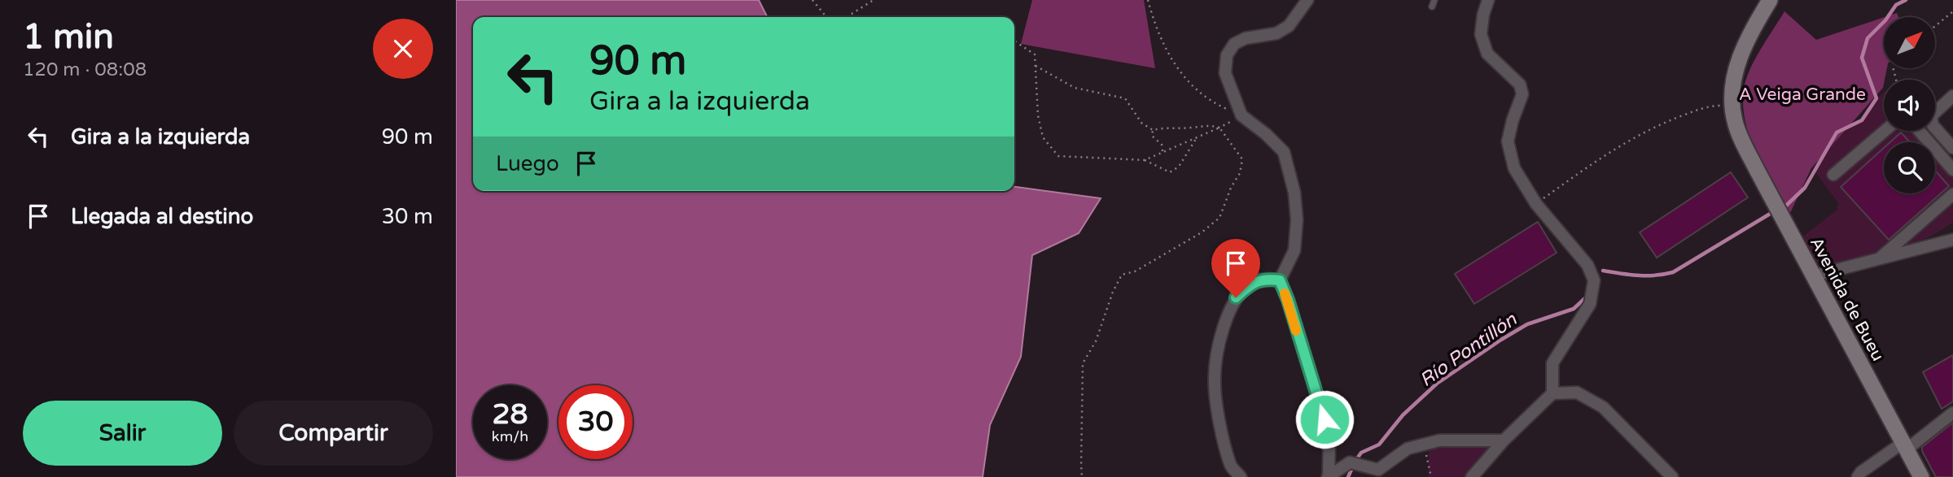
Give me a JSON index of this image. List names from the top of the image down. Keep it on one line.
{"streets":{"main road":["Avenida de Bueu"]},"water":["Río Pontillón"],"parks":["A Veiga Grande"],"north":"top right","page":{"heading":["1 min","120 m · 08:08"],"turn":["90 m","Gira a la izquierda"],"list":[{"name":"Gira a la izquierda","value":"90 m"},{"name":"Llegada al destino","value":"30 m"}],"then":"Luego","speed":"28 km/h","limit":"30","buttons":["Salir","Compartir"]}}
